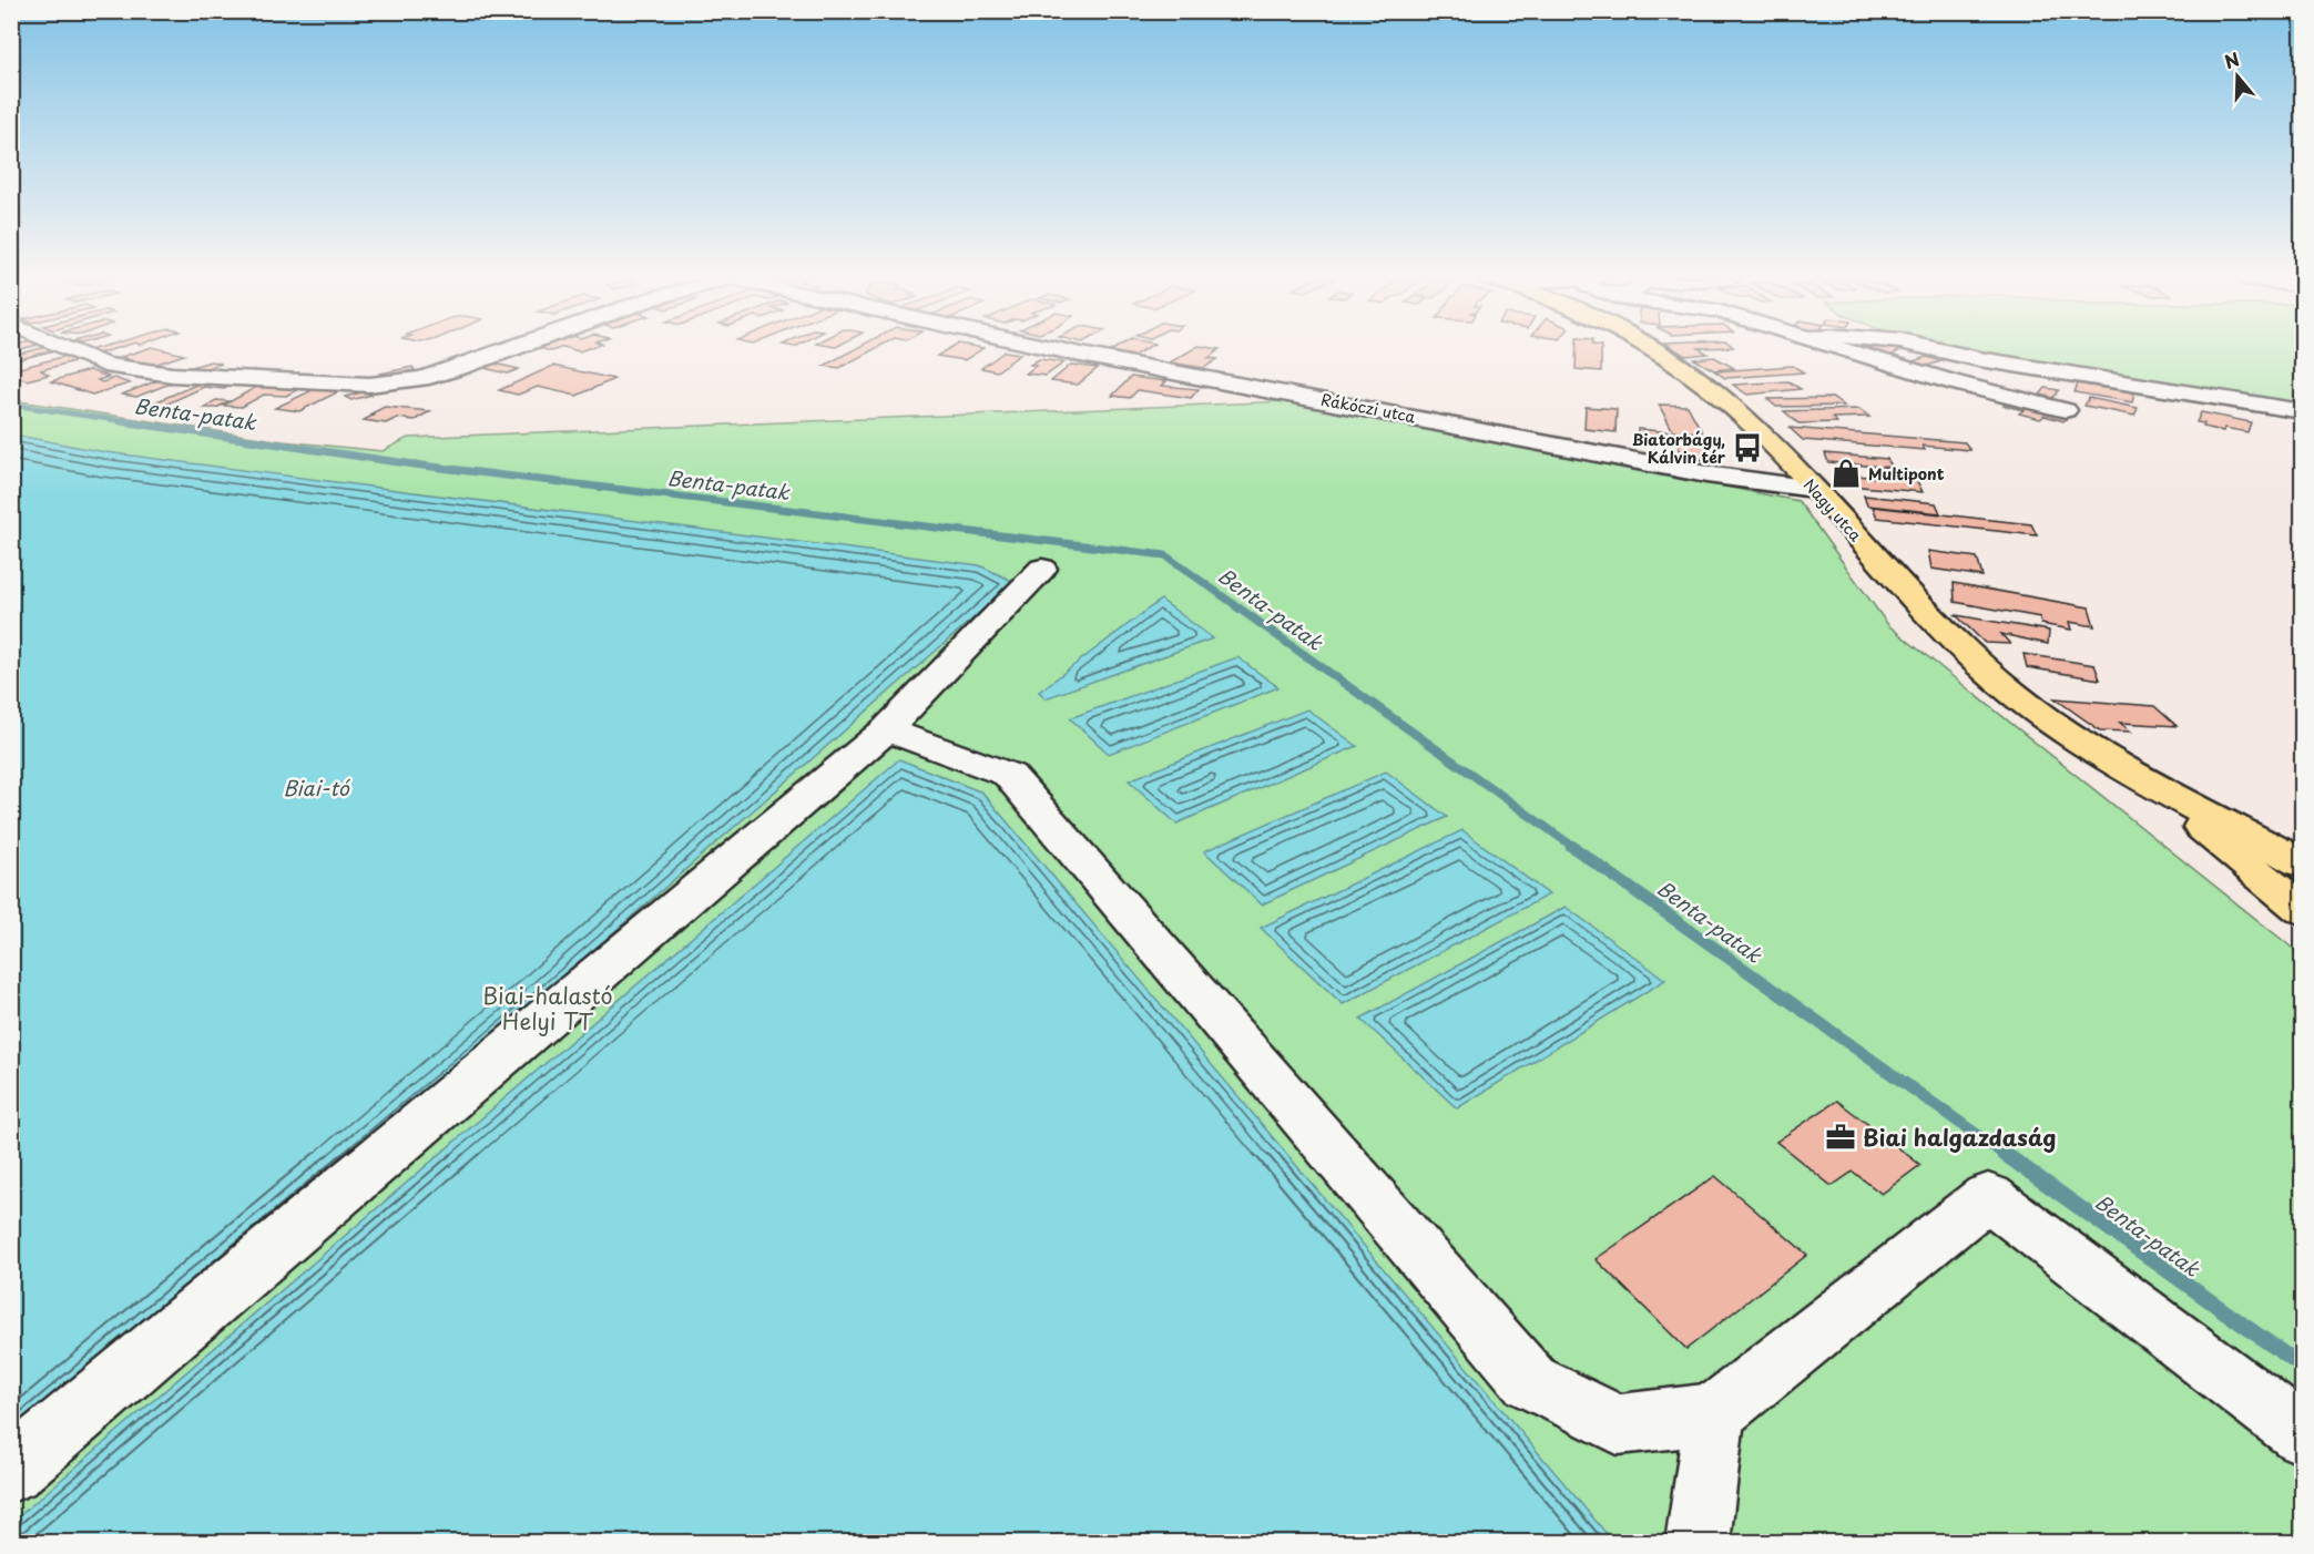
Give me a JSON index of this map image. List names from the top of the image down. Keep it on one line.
{"streets":{"main road":["Nagy utca"],"street":["Rákóczi utca"]},"crossings":[["Rákóczi utca","Nagy utca"]],"water":["Benta-patak","Biai-tó"],"parks":["Biai-halastó Helyi TT"],"places":{"bus stop":["Biatorbágy, Kálvin tér"],"shop":["Multipont"],"office":["Biai halgazdaság"]},"north":"top"}
